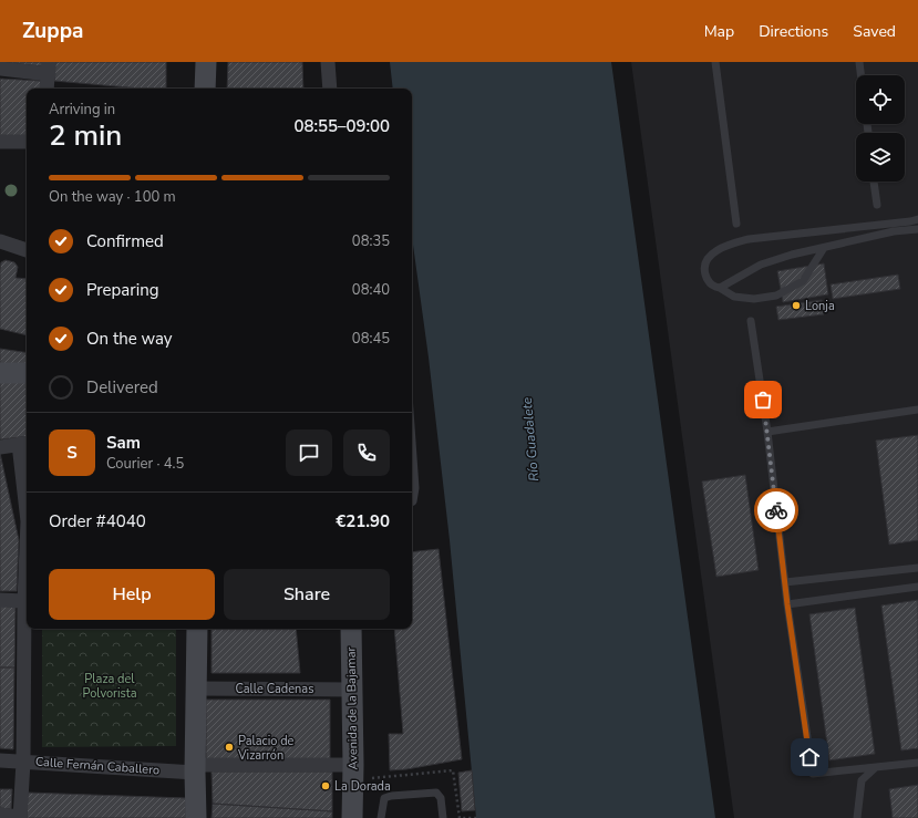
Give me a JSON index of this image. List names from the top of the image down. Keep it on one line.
{"streets":{"street":["Calle Cadenas","Avenida de la Bajamar","Calle Fernán Caballero"]},"crossings":[["Calle Cadenas","Avenida de la Bajamar"],["Avenida de la Bajamar","Calle Fernán Caballero"]],"water":["Río Guadalete"],"parks":["Plaza del Polvorista"],"places":["Lonja","Palacio de Vizarrón","La Dorada"],"page":{"header":"Zuppa","nav":["Map","Directions","Saved"],"heading":["2 min","Arriving in","08:55–09:00"],"panel":["Sam","Courier · 4.5","Order #4040","€21.90"],"bar":"On the way · 100 m","list":[["Confirmed","08:35"],["Preparing","08:40"],["On the way","08:45"],"Delivered"],"round":"S","buttons":["Help","Share"]}}
